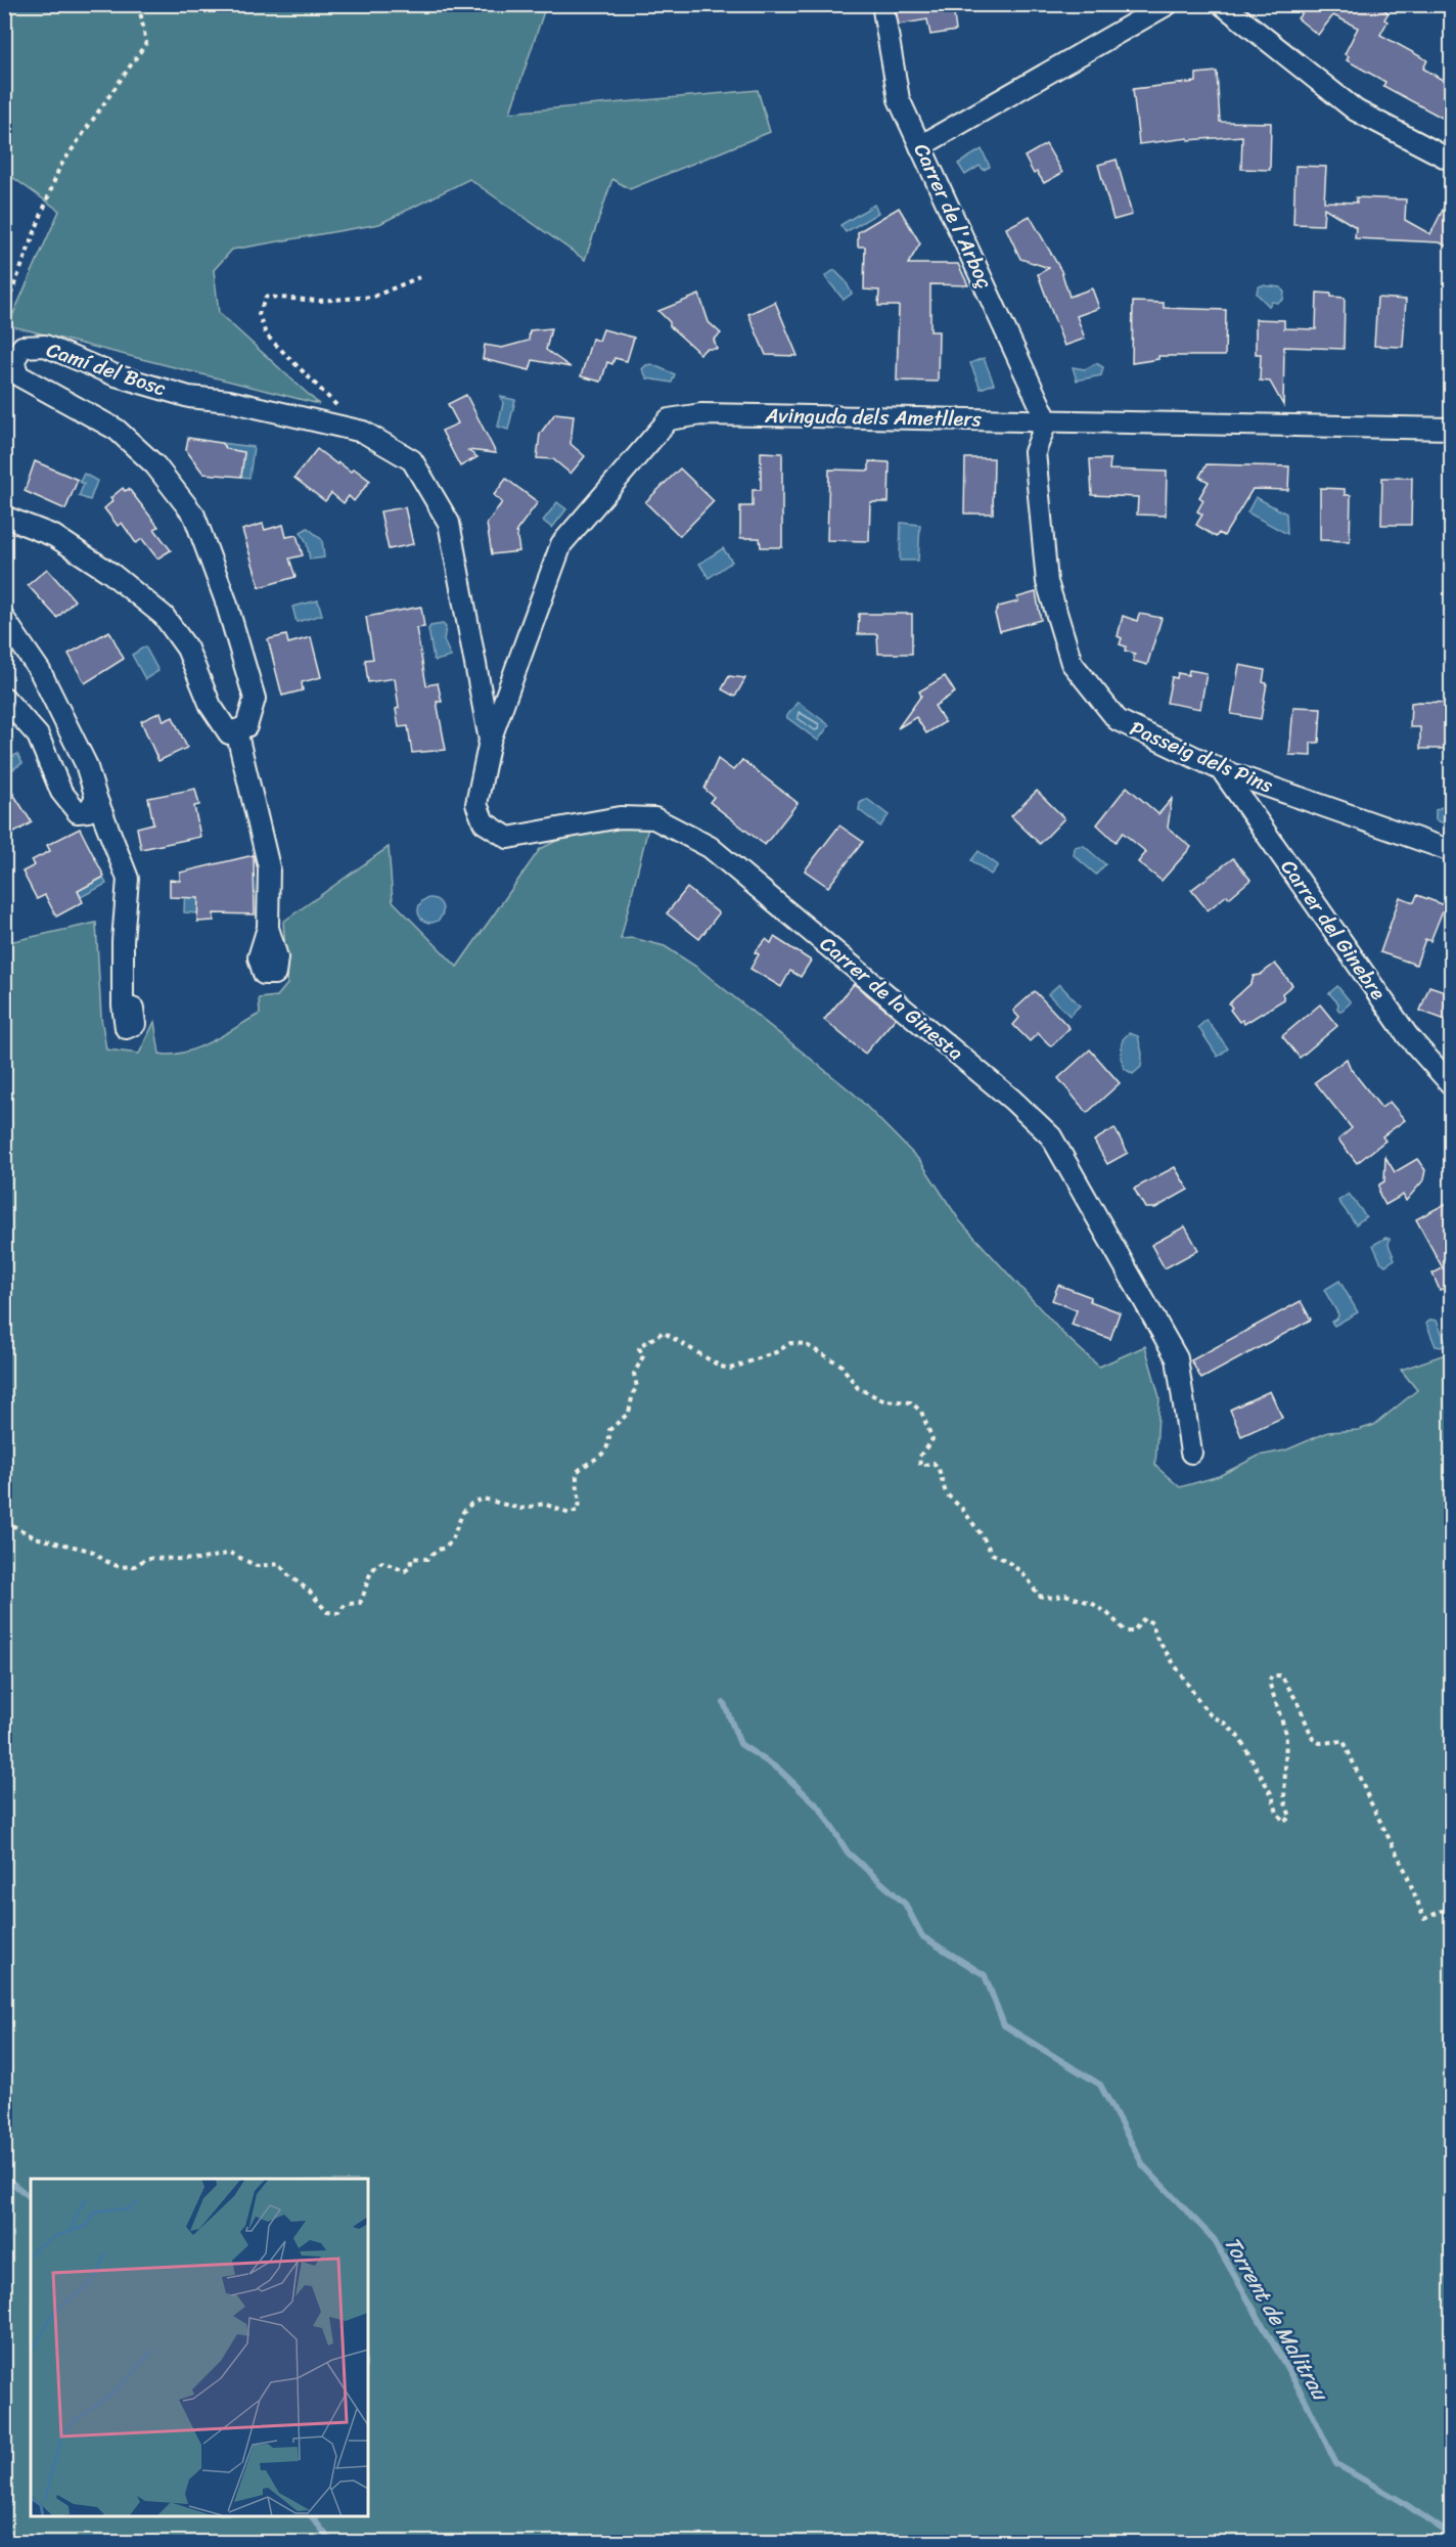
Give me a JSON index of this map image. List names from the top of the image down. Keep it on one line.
{"streets":{"street":["Carrer de l'Arboç","Camí del Bosc","Avinguda dels Ametllers","Passeig dels Pins","Carrer del Ginebre","Carrer de la Ginesta"]},"crossings":[["Carrer de l'Arboç","Avinguda dels Ametllers"],["Carrer de l'Arboç","Passeig dels Pins"],["Camí del Bosc","Avinguda dels Ametllers"],["Camí del Bosc","Carrer de la Ginesta"],["Avinguda dels Ametllers","Passeig dels Pins"],["Avinguda dels Ametllers","Carrer de la Ginesta"],["Passeig dels Pins","Carrer del Ginebre"]],"water":["Torrent de Malitrau"]}
